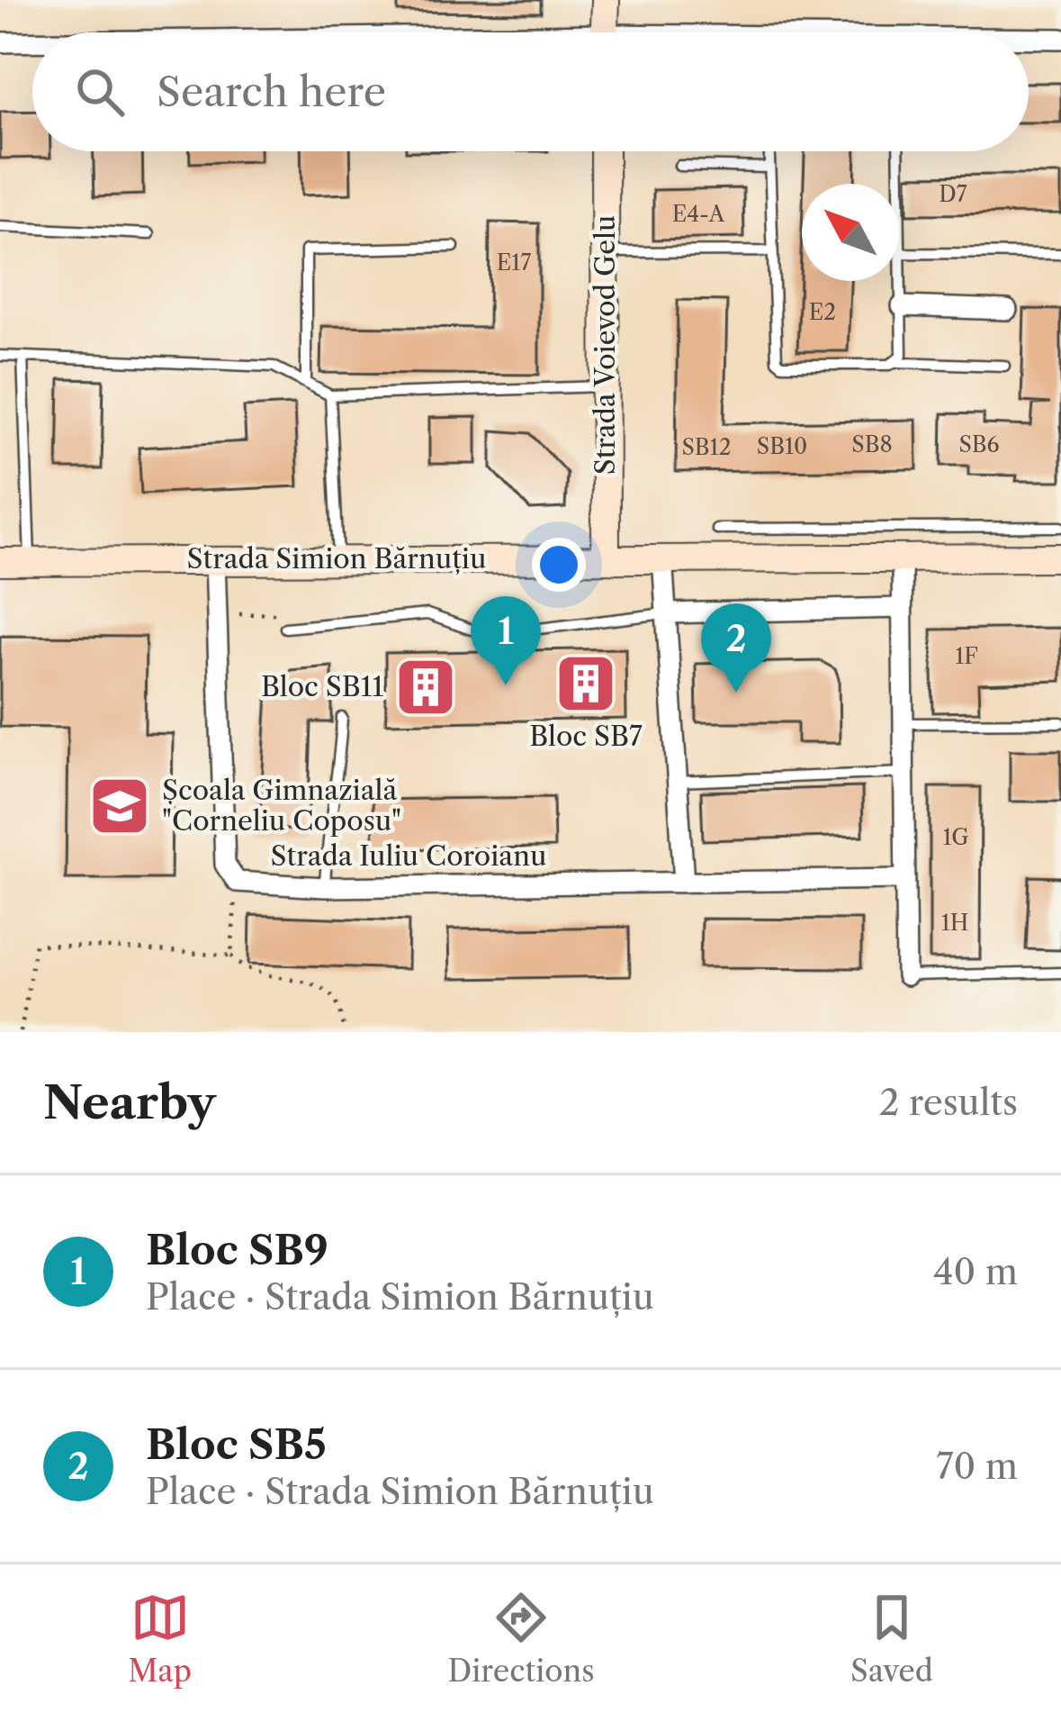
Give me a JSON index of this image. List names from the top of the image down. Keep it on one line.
{"streets":{"street":["Strada Voievod Gelu","Strada Simion Bărnuțiu","Strada Iuliu Coroianu"]},"crossings":[["Strada Voievod Gelu","Strada Simion Bărnuțiu"],["Strada Simion Bărnuțiu","Strada Iuliu Coroianu"]],"places":{"building":["Bloc SB7","Bloc SB11"],"school or university":["Școala Gimnazială \"Corneliu Coposu\""]},"house_numbers":["D7","E4-A","E17","E2","SB8","SB6","SB10","SB12","1F","1G","1H"],"north":"top left","page":{"search":"Search here","pins":["1","2"],"heading":["Nearby","2 results"],"list":[{"mark":"1","name":"Bloc SB9","note":"Place · Strada Simion Bărnuțiu","value":"40 m"},{"mark":"2","name":"Bloc SB5","note":"Place · Strada Simion Bărnuțiu","value":"70 m"}],"nav":["Map","Directions","Saved"]}}
